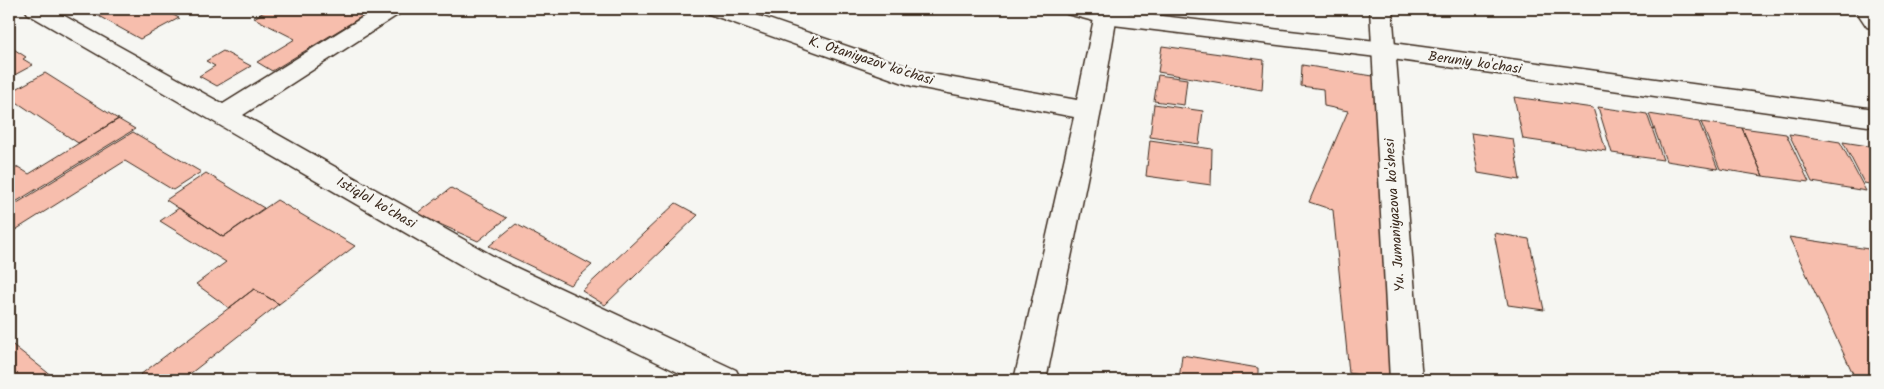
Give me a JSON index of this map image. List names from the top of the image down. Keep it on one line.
{"streets":{"street":["K. Otaniyazov ko'chasi","Beruniy ko'chasi","Istiqlol ko'chasi","Yu. Jumaniyazova ko'shesi"]},"crossings":[["Beruniy ko'chasi","Yu. Jumaniyazova ko'shesi"]]}
